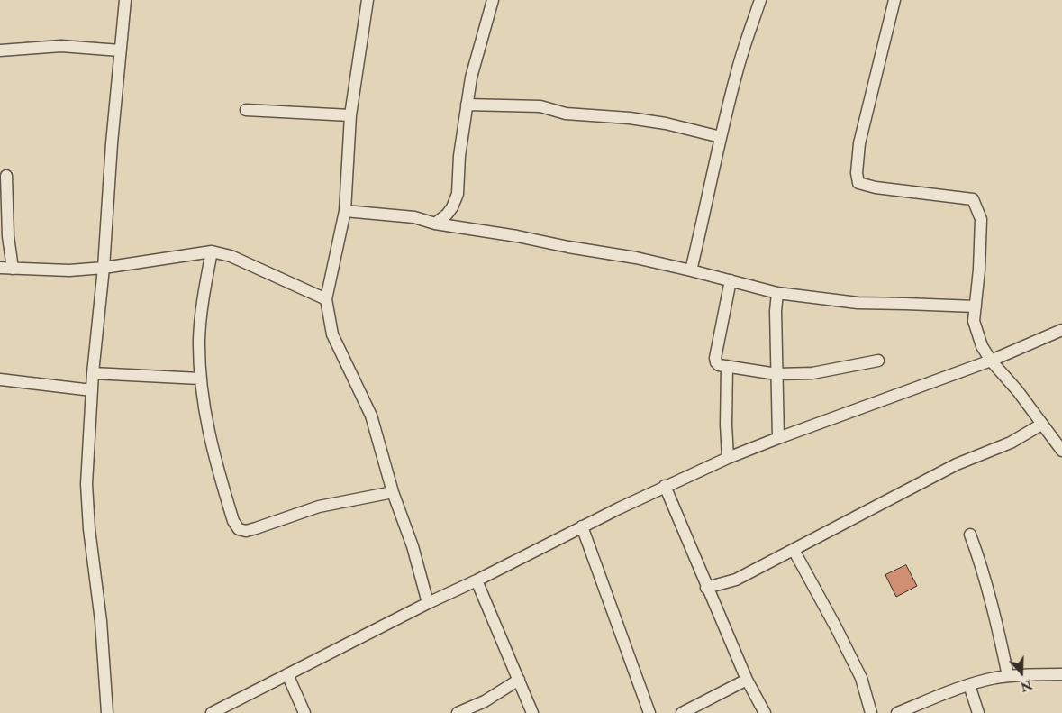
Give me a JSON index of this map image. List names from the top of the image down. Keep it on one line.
{"north":"bottom"}
